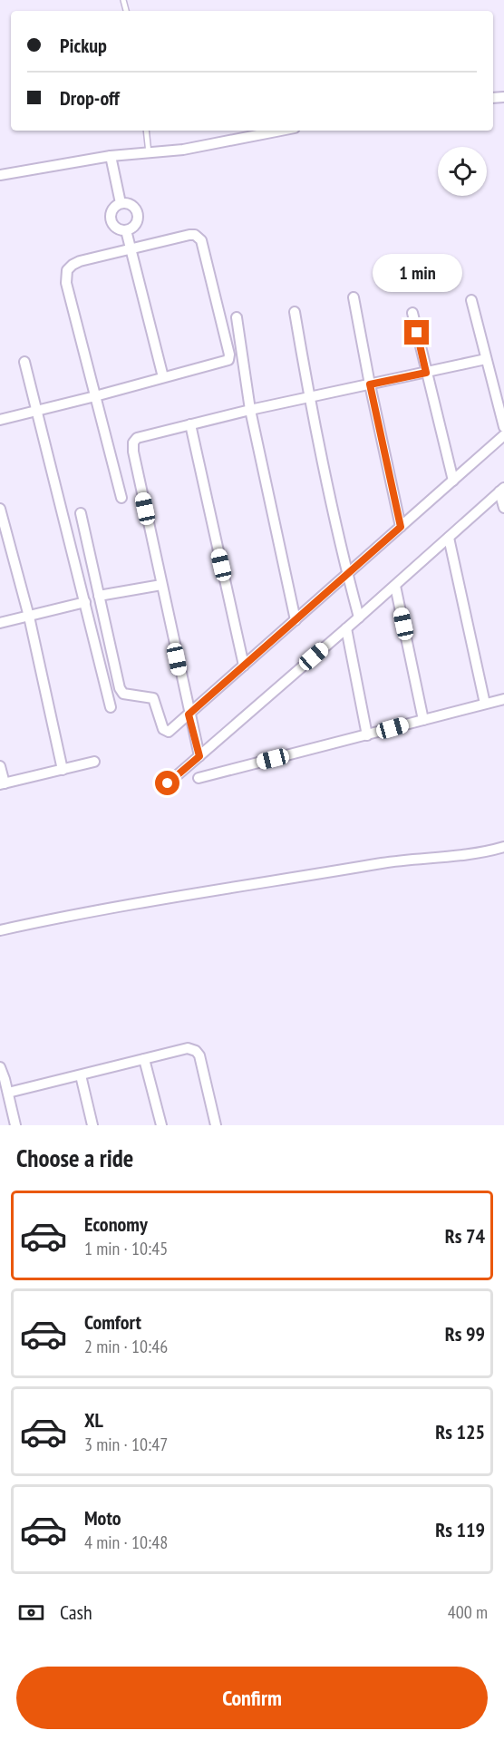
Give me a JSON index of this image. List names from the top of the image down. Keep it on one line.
{"page":{"banner":["Pickup","Drop-off"],"bubble":"1 min","heading":"Choose a ride","list":[{"name":"Economy","note":"1 min · 10:45","value":"Rs 74"},{"name":"Comfort","note":"2 min · 10:46","value":"Rs 99"},{"name":"XL","note":"3 min · 10:47","value":"Rs 125"},{"name":"Moto","note":"4 min · 10:48","value":"Rs 119"}],"pay":["Cash","400 m"],"buttons":"Confirm"}}
